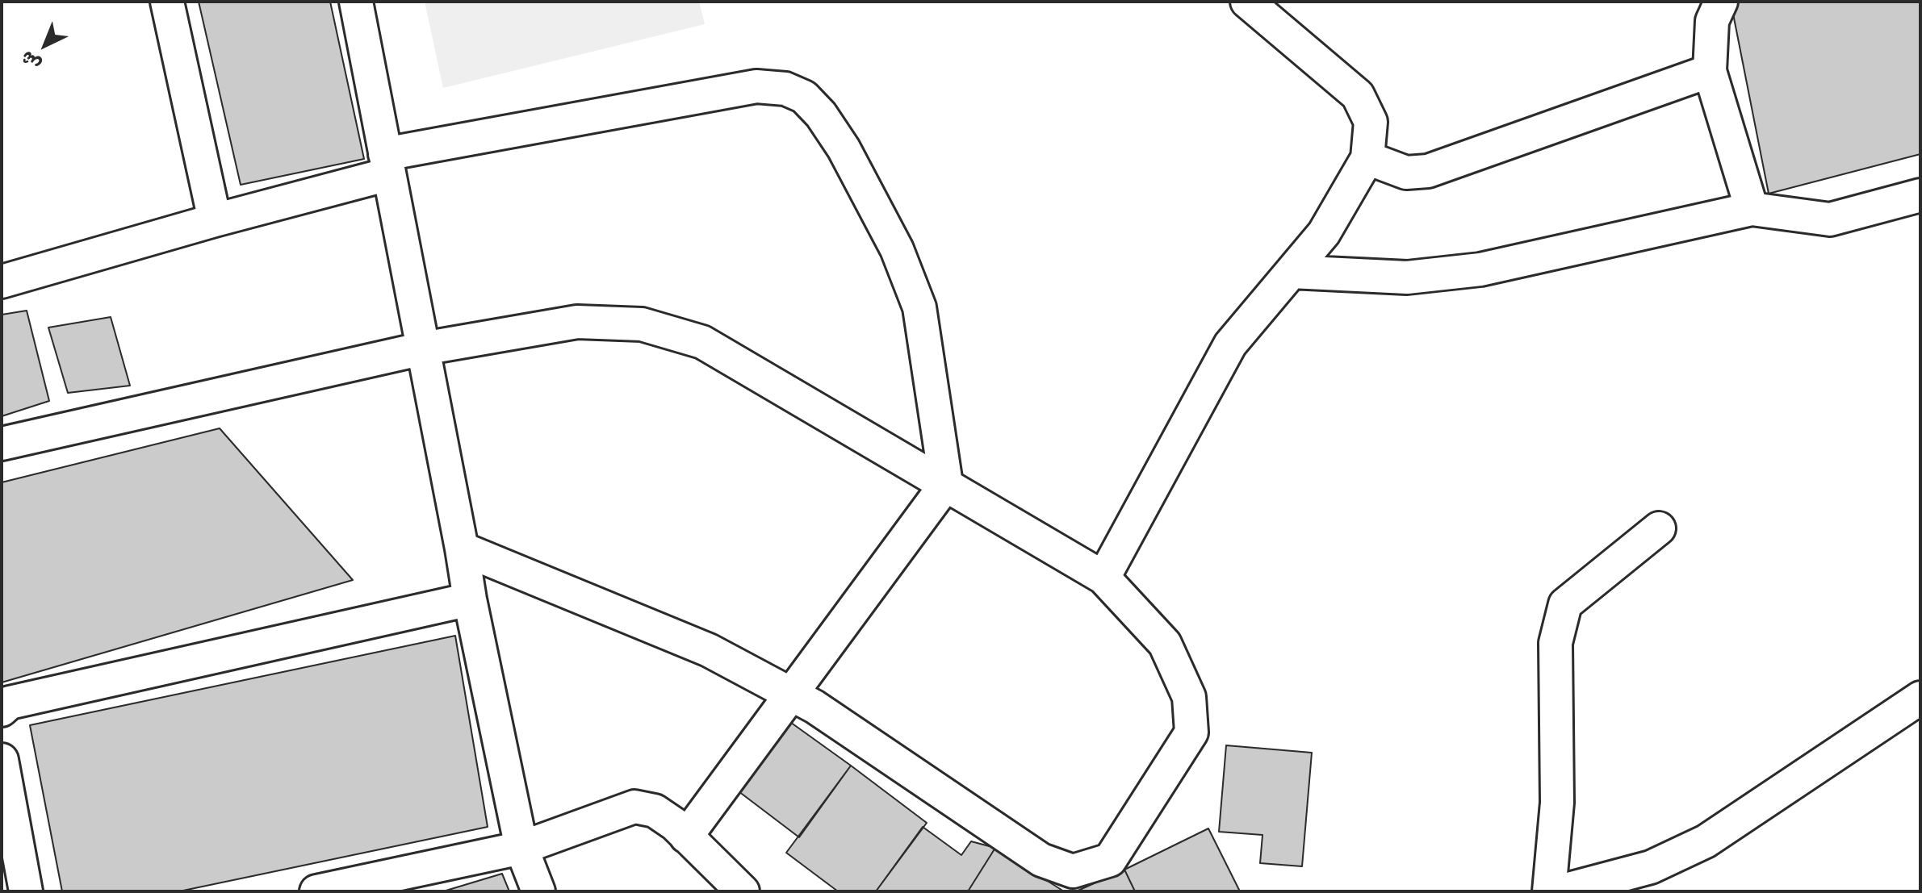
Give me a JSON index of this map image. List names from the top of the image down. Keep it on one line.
{"north":"bottom left"}
